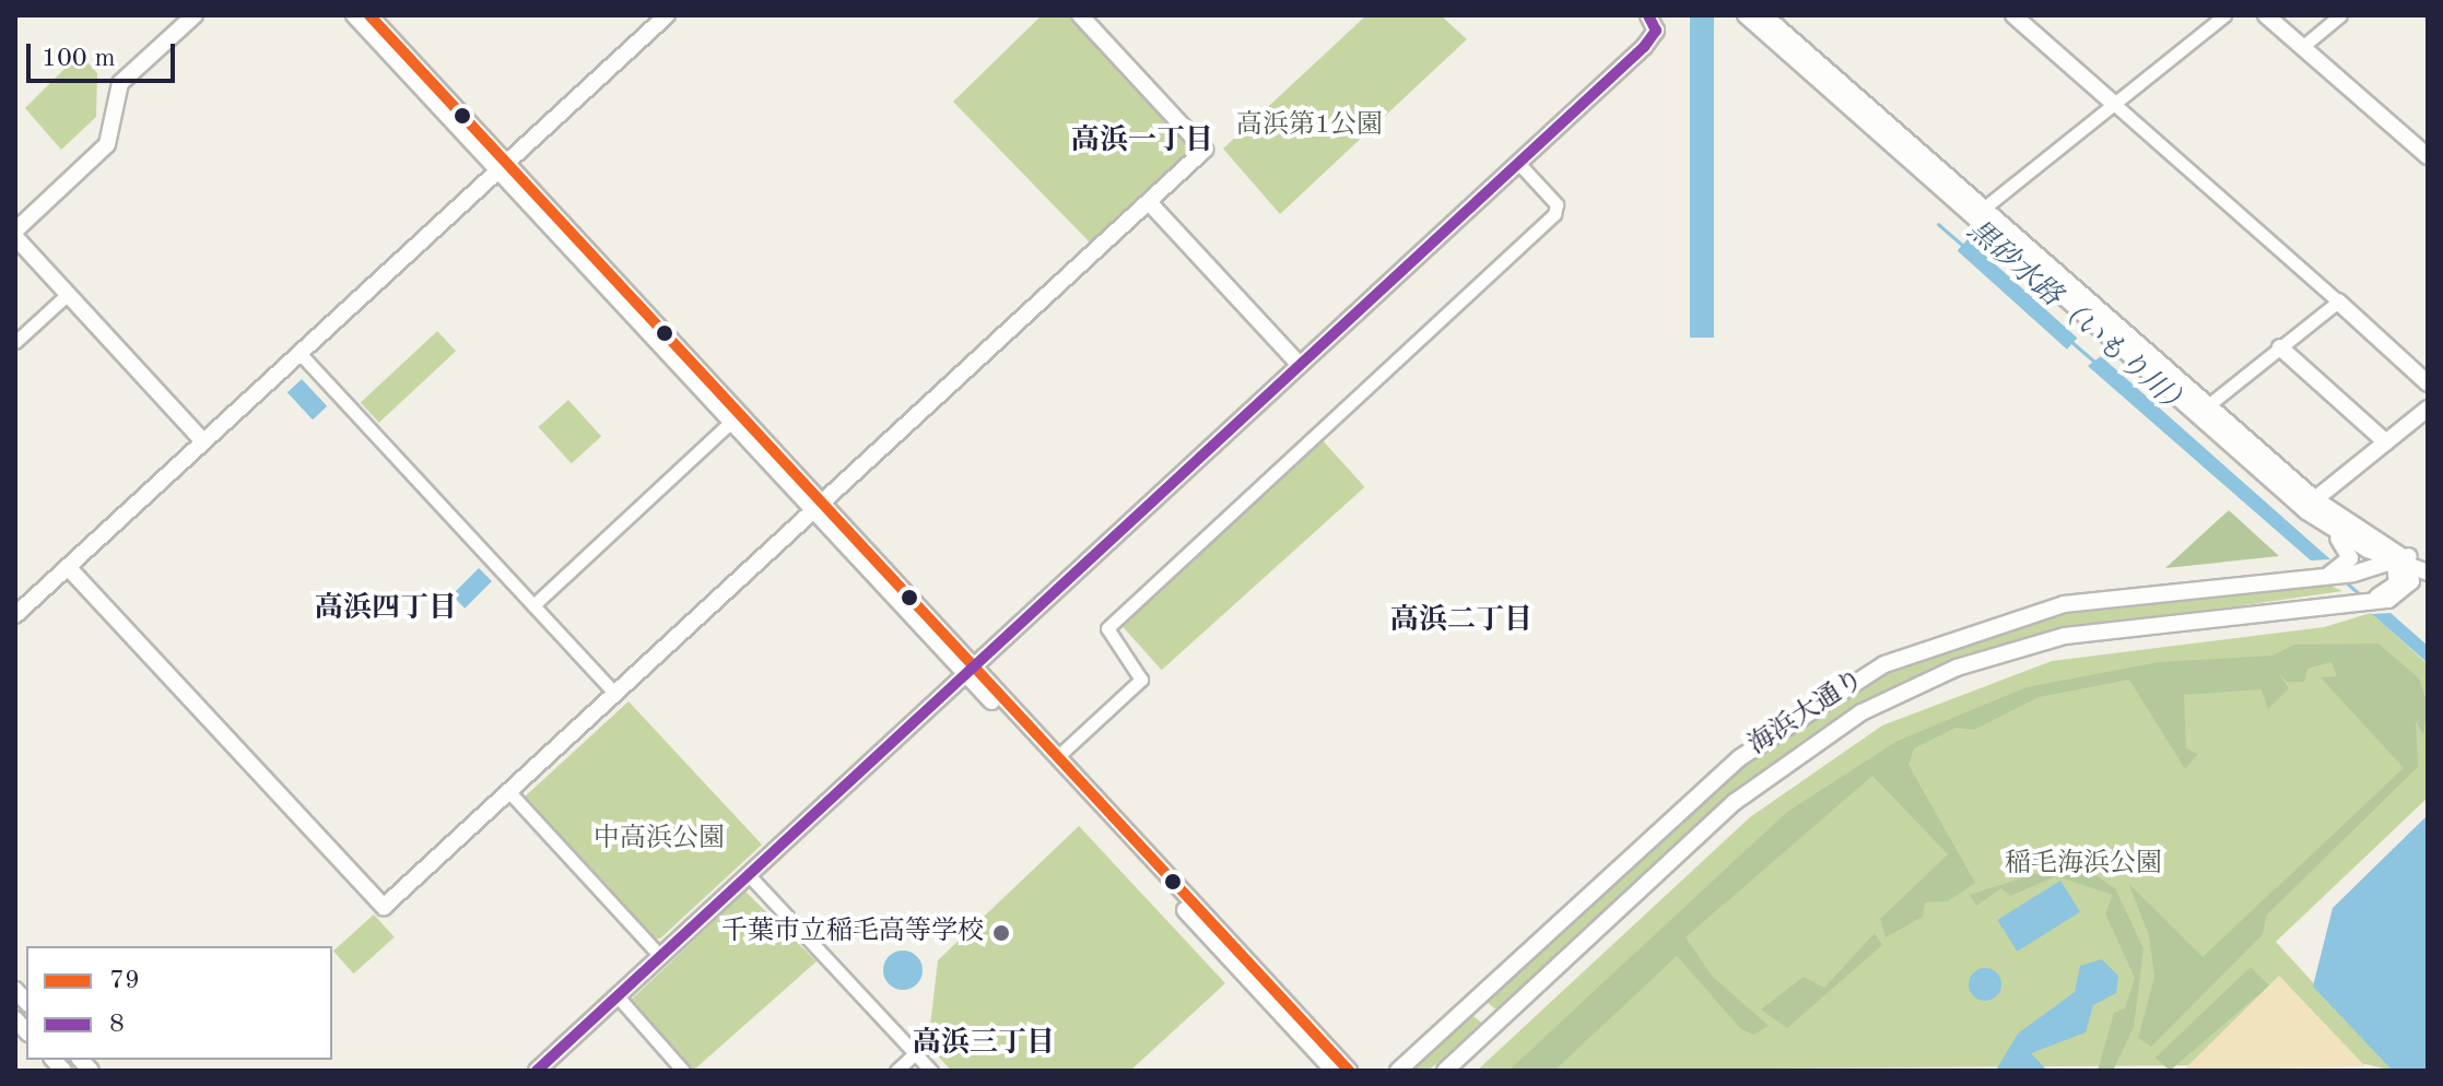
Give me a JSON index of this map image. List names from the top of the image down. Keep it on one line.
{"streets":{"street":["海浜大通り"]},"districts":["高浜一丁目","高浜四丁目","高浜二丁目","高浜三丁目"],"water":["黒砂水路（いもり川）"],"parks":["高浜第1公園","中高浜公園","稲毛海浜公園"],"places":["千葉市立稲毛高等学校"],"lines":["transit line 79","transit line 8"],"legend":["79","8"],"scale_bar":"100 m"}
